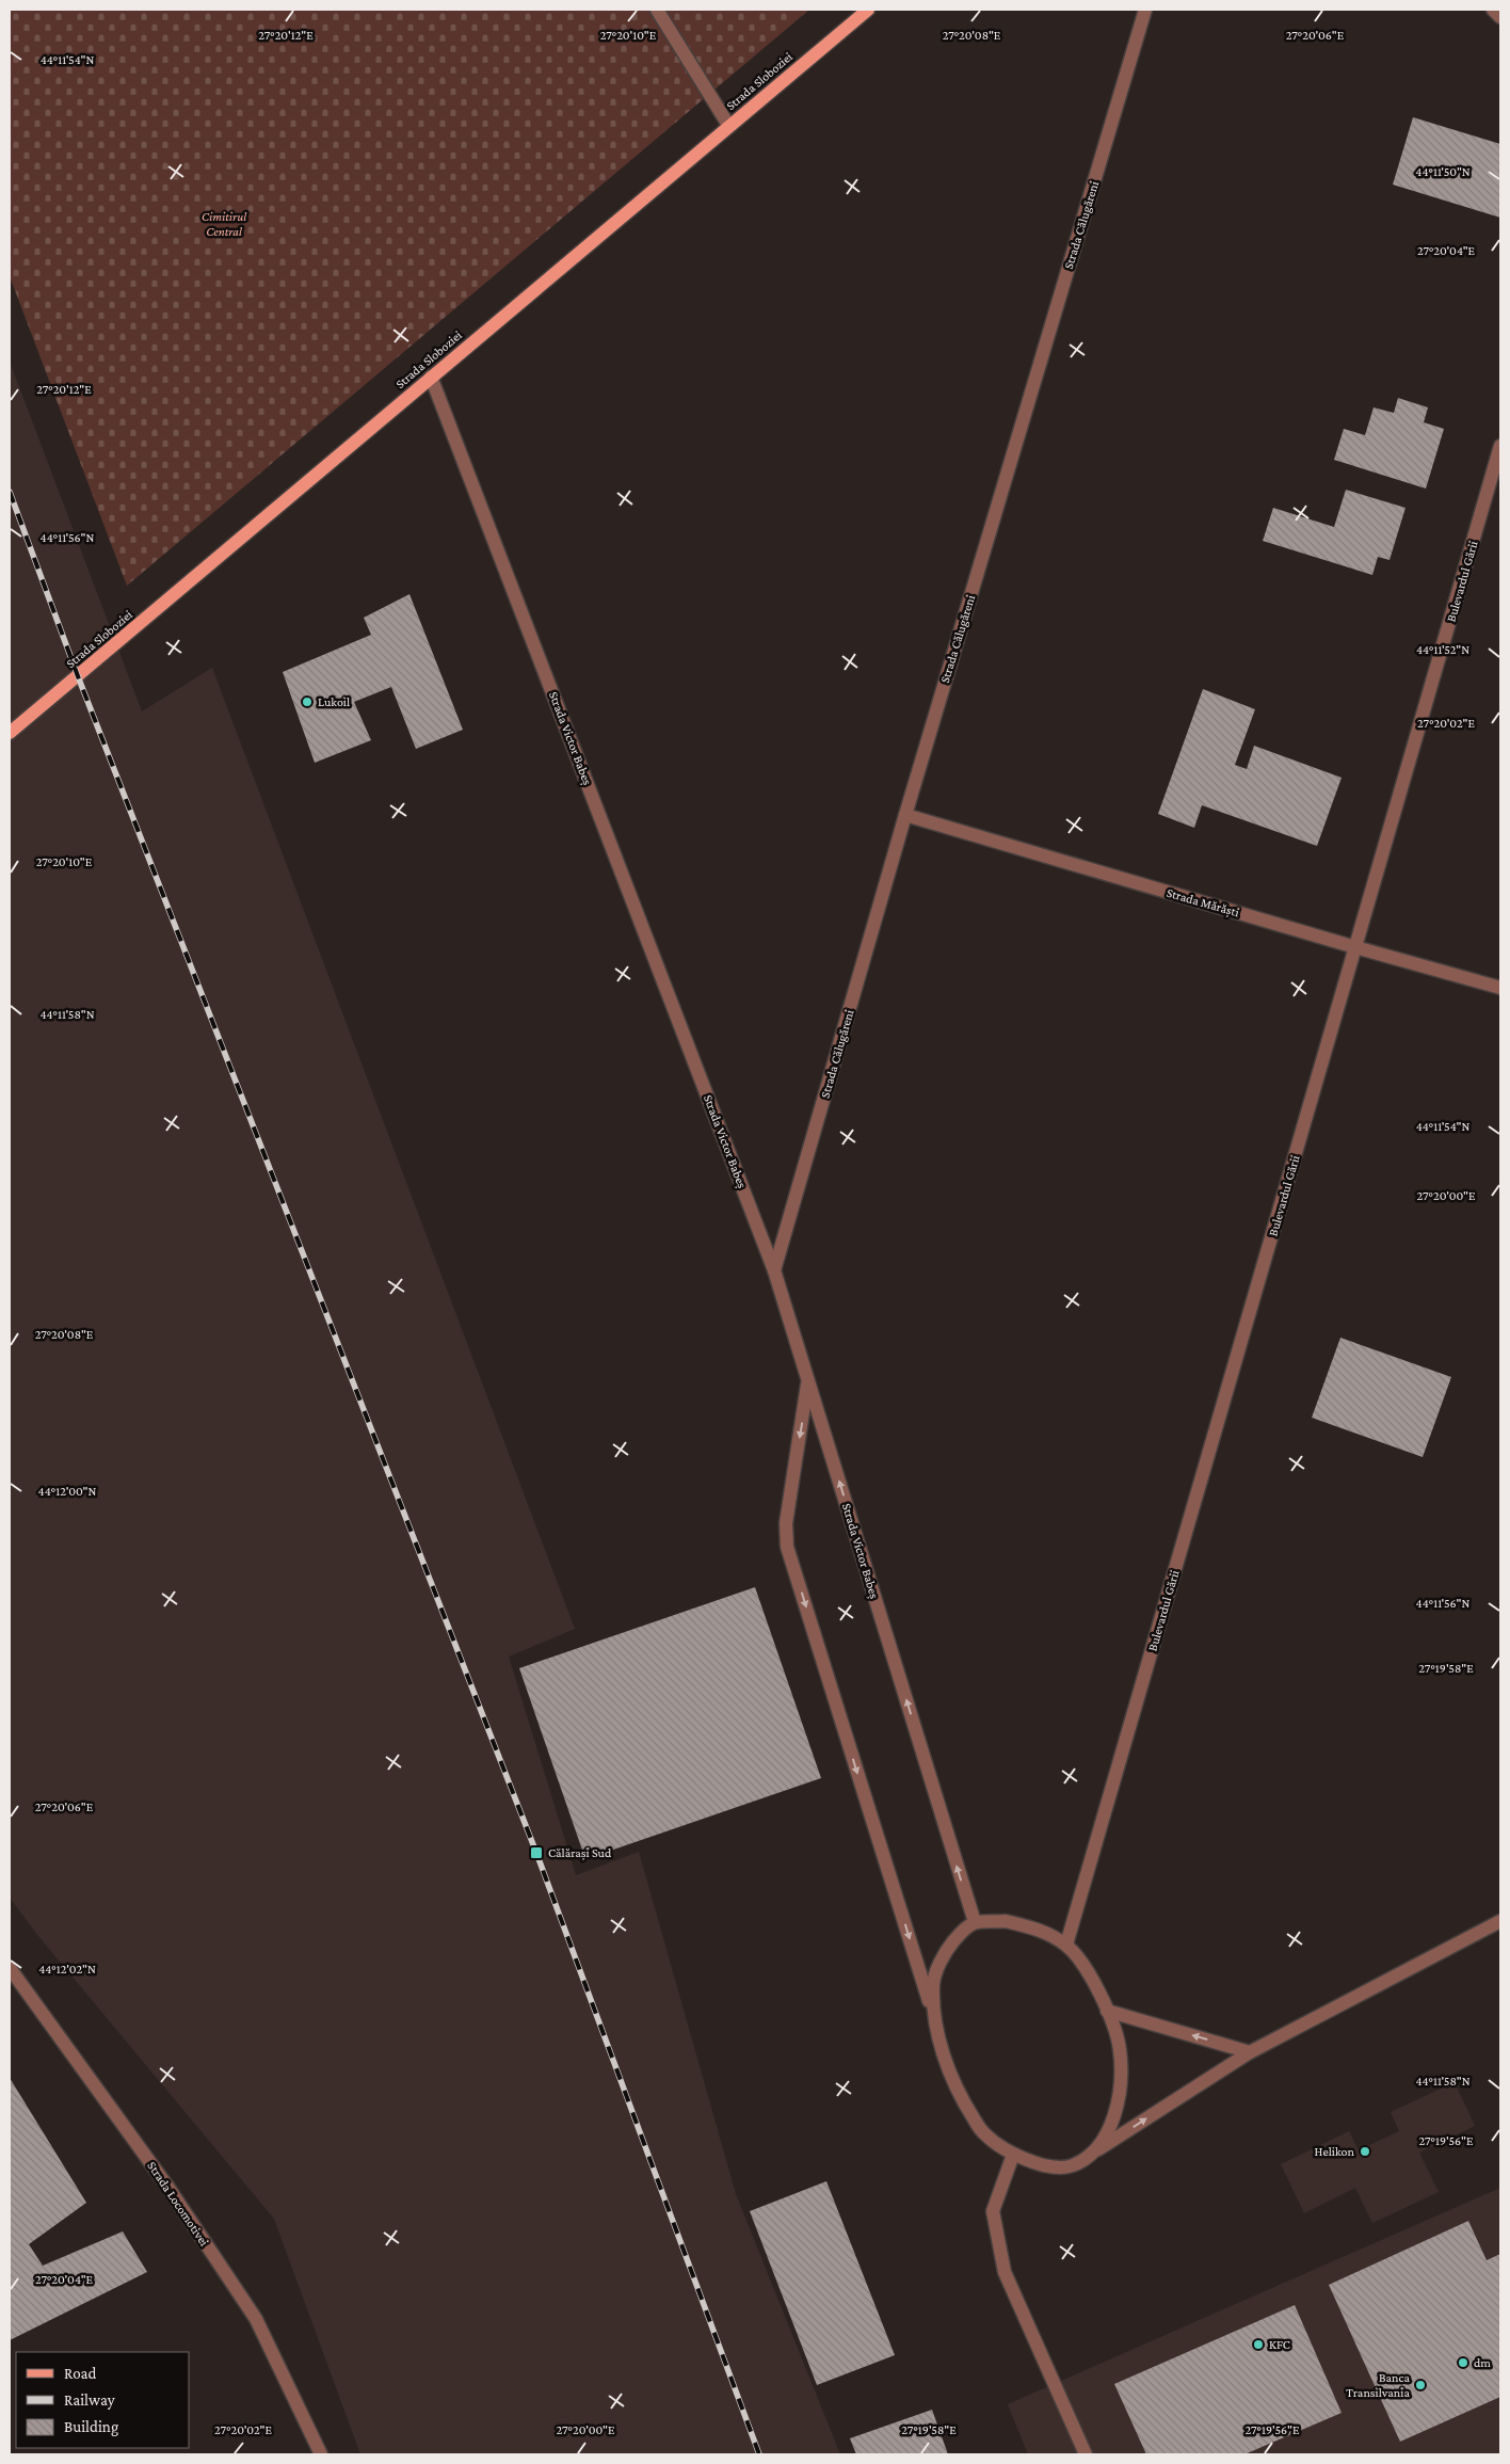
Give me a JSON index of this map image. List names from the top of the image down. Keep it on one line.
{"streets":{"main road":["Strada Sloboziei"],"street":["Strada Călugăreni","Bulevardul Gării","Strada Victor Babeș","Strada Mărăști","Strada Locomotivei"]},"crossings":[["Strada Sloboziei","Strada Victor Babeș"],["Strada Călugăreni","Strada Victor Babeș"],["Strada Călugăreni","Strada Mărăști"],["Bulevardul Gării","Strada Mărăști"]],"parks":["Cimitirul Central"],"places":{"other":["Lukoil","Helikon","KFC","dm","Banca Transilvania"],"transit":["Călărași Sud"]},"legend":["Road","Railway","Building"],"coordinates":["27°20'12\"E","27°20'10\"E","27°20'08\"E","27°20'06\"E","44°11'54\"N","44°11'50\"N","27°20'04\"E","44°11'56\"N","44°11'52\"N","27°20'02\"E","44°11'58\"N","27°20'00\"E","44°12'00\"N","27°19'58\"E","44°12'02\"N","27°19'56\"E"]}
